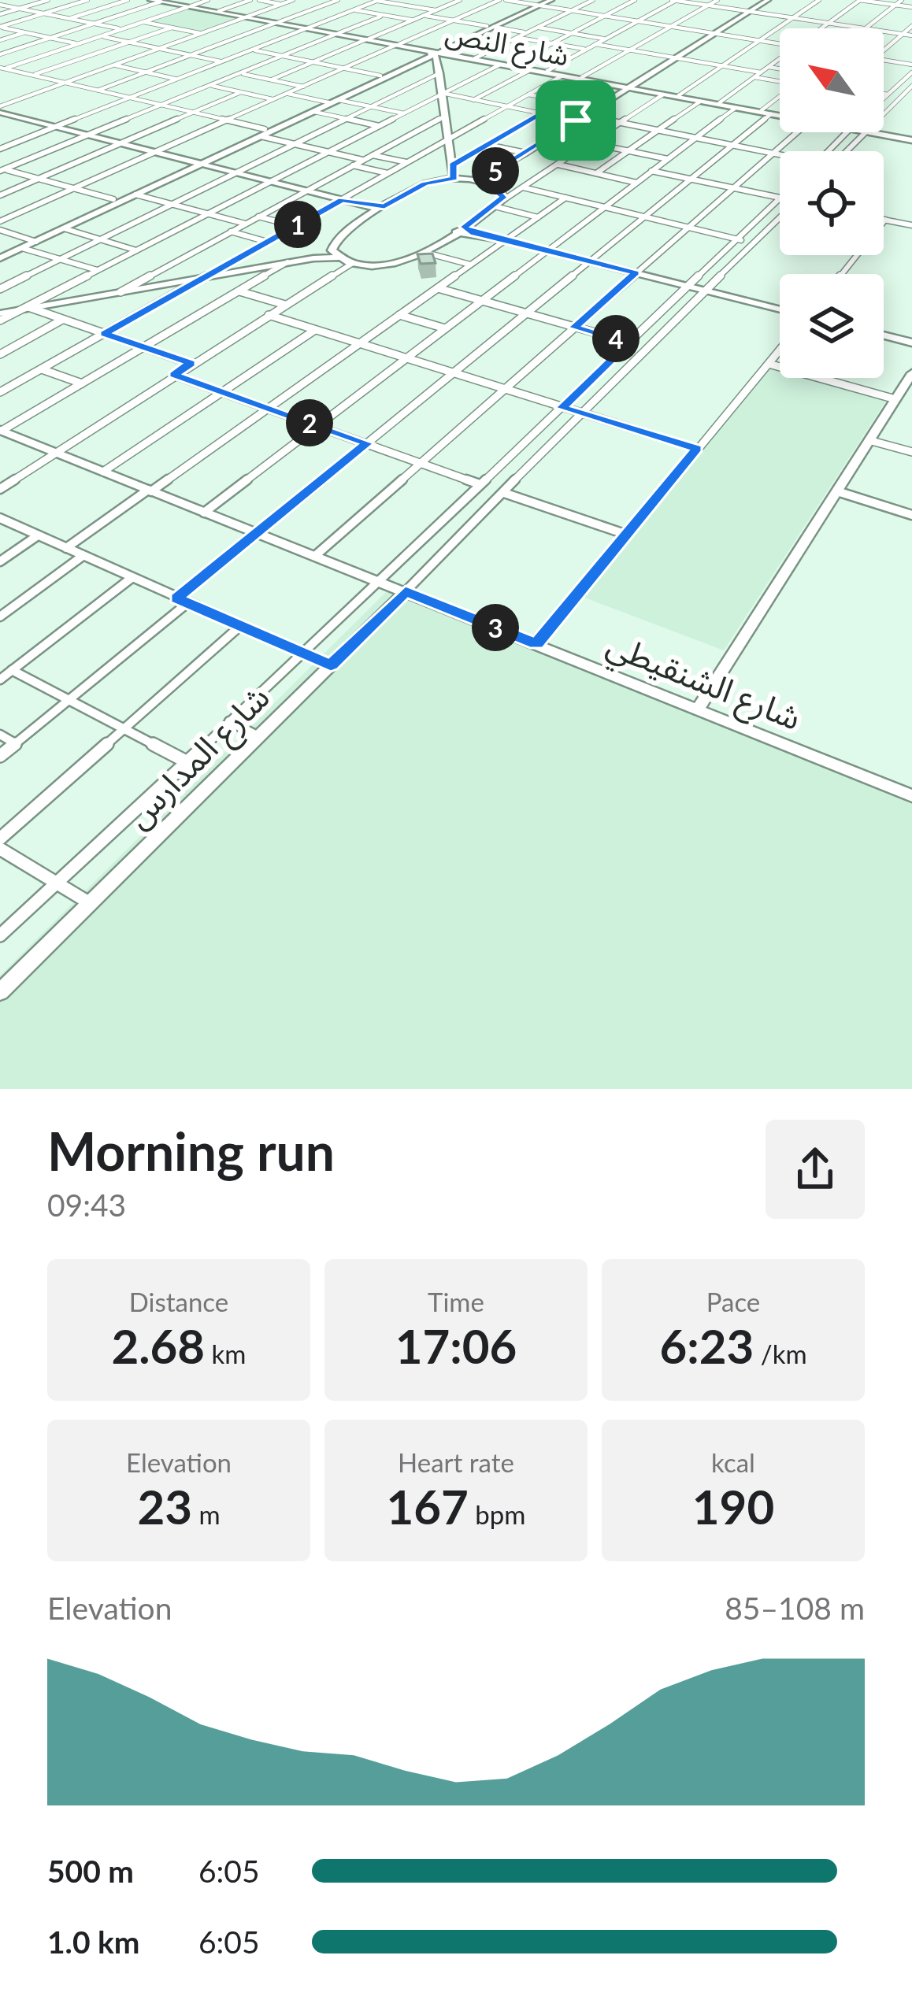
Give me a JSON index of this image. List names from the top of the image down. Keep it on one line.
{"streets":{"street":["شارع النص","شارع الشنقيطي","شارع المدارس"]},"crossings":[["شارع الشنقيطي","شارع المدارس"]],"north":"top left","page":{"pins":["5","1","4","2","3"],"heading":["Morning run","09:43"],"stats":[["Distance","2.68 km"],["Time","17:06"],["Pace","6:23 /km"],["Elevation","23 m"],["Heart rate","167 bpm"],["kcal","190"]],"chart":["Elevation","85–108 m"],"list":[{"name":"500 m","note":"6:05"},{"name":"1.0 km","note":"6:05"}]}}
